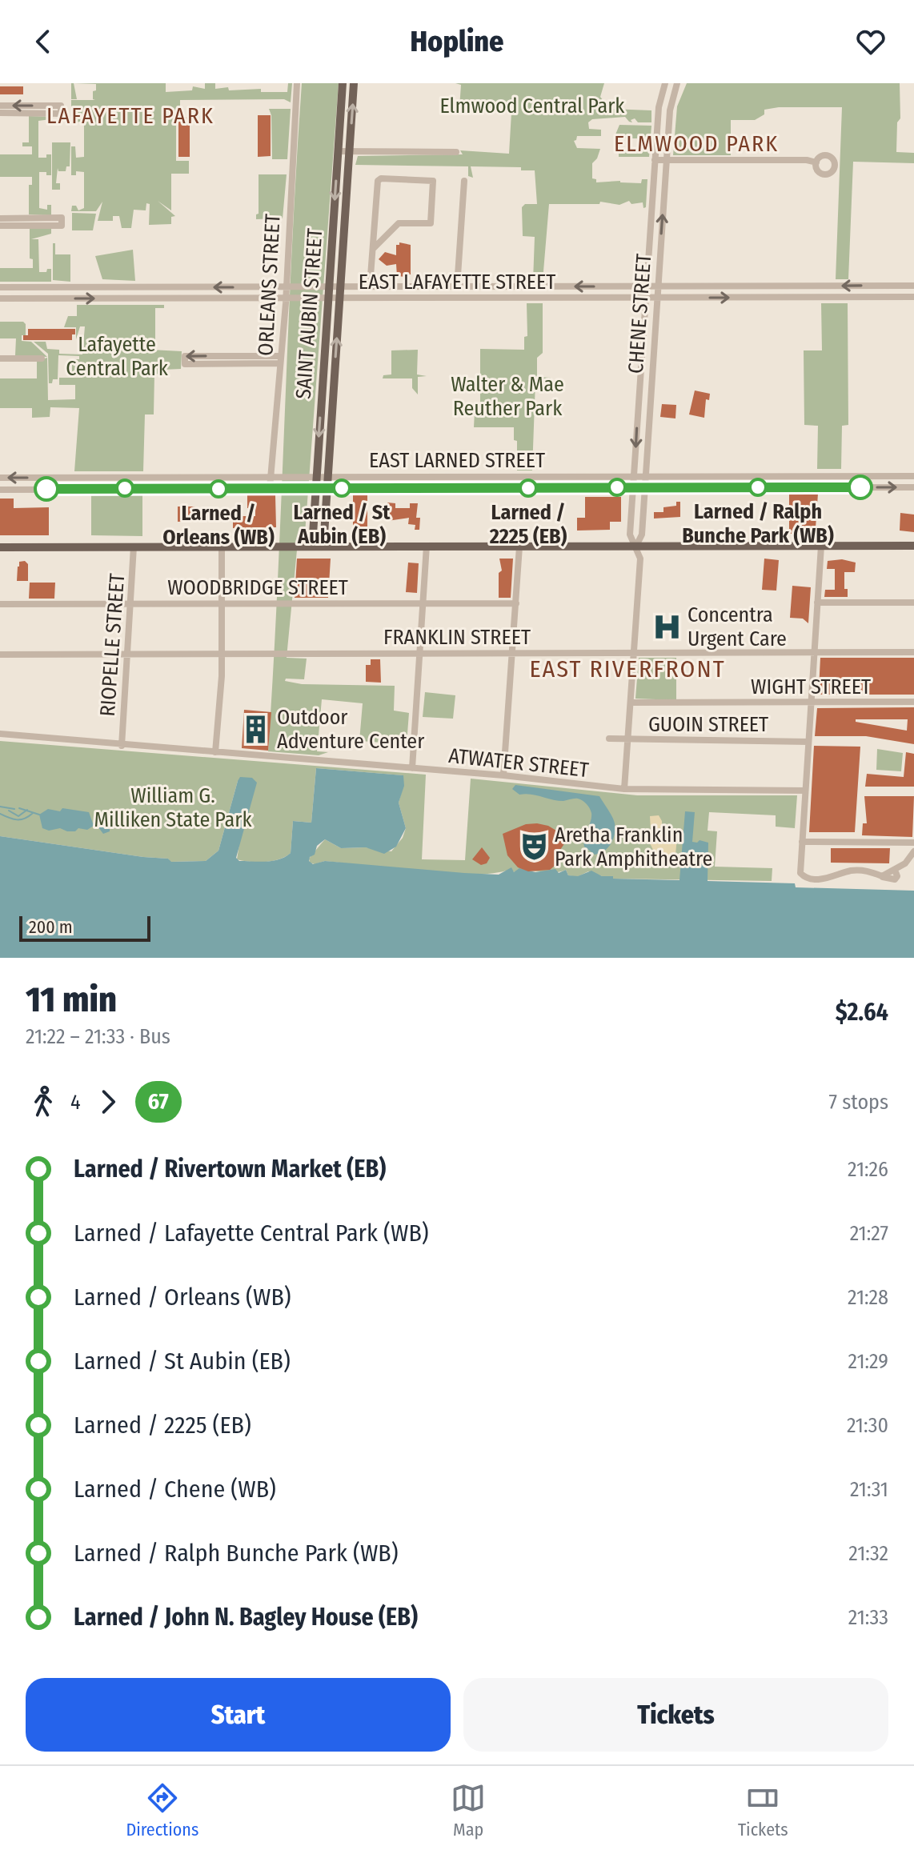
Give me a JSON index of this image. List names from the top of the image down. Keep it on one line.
{"streets":{"main road":["SAINT AUBIN STREET"],"street":["EAST LAFAYETTE STREET","ORLEANS STREET","CHENE STREET","EAST LARNED STREET","WOODBRIDGE STREET","FRANKLIN STREET","RIOPELLE STREET","WIGHT STREET","GUOIN STREET","ATWATER STREET"]},"crossings":[["EAST LAFAYETTE STREET","ORLEANS STREET"],["EAST LAFAYETTE STREET","SAINT AUBIN STREET"],["EAST LAFAYETTE STREET","CHENE STREET"],["ORLEANS STREET","EAST LARNED STREET"],["SAINT AUBIN STREET","EAST LARNED STREET"],["CHENE STREET","EAST LARNED STREET"],["CHENE STREET","FRANKLIN STREET"],["CHENE STREET","WIGHT STREET"],["CHENE STREET","GUOIN STREET"],["CHENE STREET","ATWATER STREET"],["WOODBRIDGE STREET","RIOPELLE STREET"],["FRANKLIN STREET","RIOPELLE STREET"],["RIOPELLE STREET","ATWATER STREET"]],"districts":["LAFAYETTE PARK","ELMWOOD PARK","EAST RIVERFRONT"],"parks":["Elmwood Central Park","Lafayette Central Park","Walter & Mae Reuther Park","William G. Milliken State Park"],"places":{"other":["Larned / Ralph Bunche Park (WB)","Larned / St Aubin (EB)","Larned / 2225 (EB)","Larned / Orleans (WB)"],"hospital":["Concentra Urgent Care"],"building":["Outdoor Adventure Center"],"theatre":["Aretha Franklin Park Amphitheatre"]},"lines":["bus line 67"],"scale_bar":"200 m","page":{"header":"Hopline","scale":"200 m","heading":["11 min","21:22 – 21:33 · Bus","$2.64"],"legs":["4","67","7 stops"],"list":[{"name":"Larned / Rivertown Market (EB)","value":"21:26"},{"name":"Larned / Lafayette Central Park (WB)","value":"21:27"},{"name":"Larned / Orleans (WB)","value":"21:28"},{"name":"Larned / St Aubin (EB)","value":"21:29"},{"name":"Larned / 2225 (EB)","value":"21:30"},{"name":"Larned / Chene (WB)","value":"21:31"},{"name":"Larned / Ralph Bunche Park (WB)","value":"21:32"},{"name":"Larned / John N. Bagley House (EB)","value":"21:33"}],"buttons":["Start","Tickets"],"tabs":["Directions","Map","Tickets"]}}
